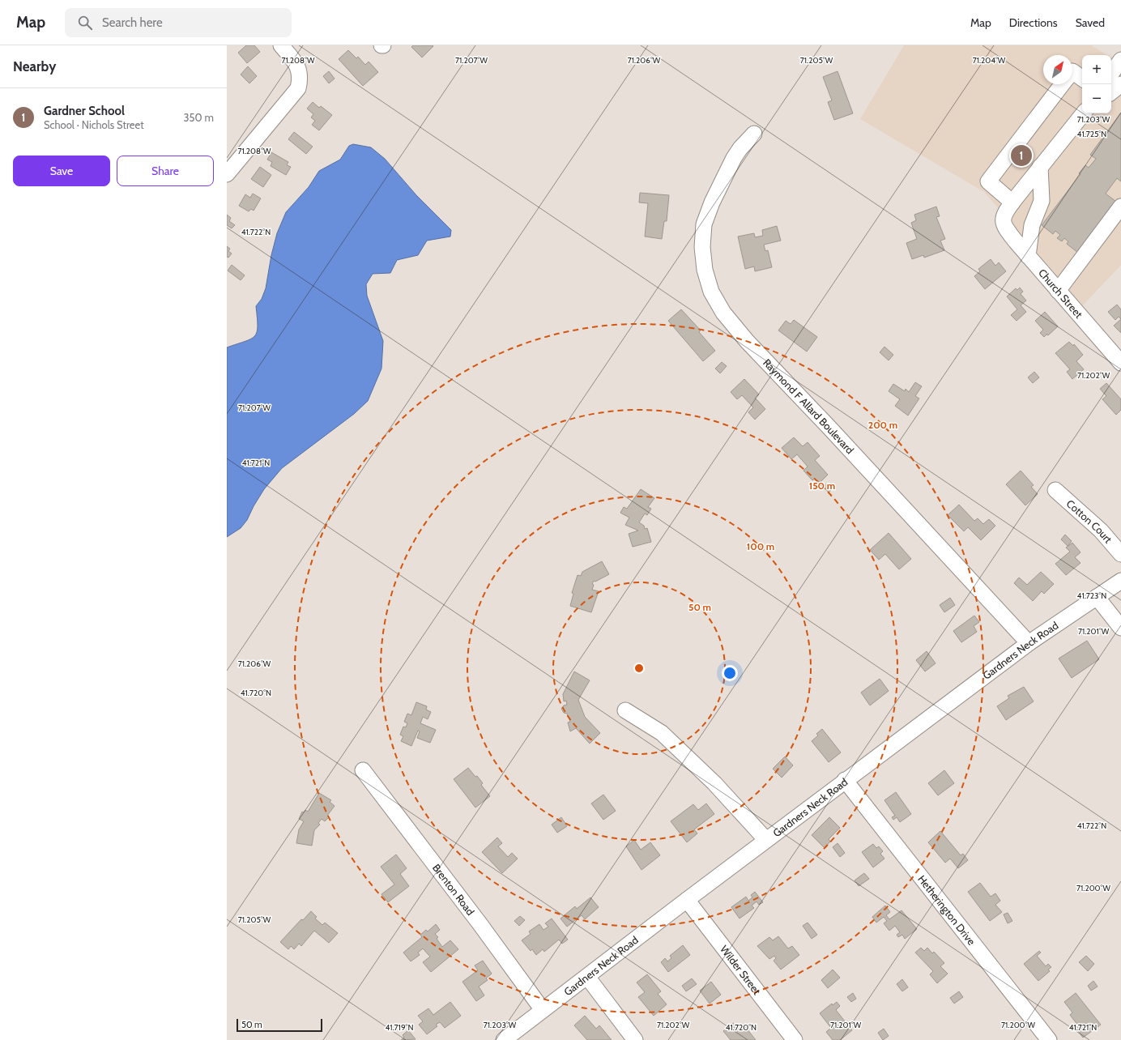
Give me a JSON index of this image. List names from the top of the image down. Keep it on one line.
{"streets":{"street":["Church Street","Raymond F Allard Boulevard","Cotton Court","Gardners Neck Road","Brenton Road","Hetherington Drive","Wilder Street"]},"crossings":[["Raymond F Allard Boulevard","Gardners Neck Road"],["Gardners Neck Road","Brenton Road"],["Gardners Neck Road","Hetherington Drive"],["Gardners Neck Road","Wilder Street"]],"scale_bar":"50 m","north":"top right","page":{"header":"Map","search":"Search here","nav":["Map","Directions","Saved"],"heading":"Nearby","map_buttons":["+","−"],"list":[{"mark":"1","name":"Gardner School","note":"School · Nichols Street","value":"350 m"}],"pins":"1","buttons":["Save","Share"],"scale":"50 m"},"coordinates":["71.205°W","71.208°W","71.207°W","71.206°W","71.204°W","71.203°W","41.725°N","41.722°N","71.202°W","41.721°N","41.723°N","71.201°W","41.720°N","71.200°W","41.719°N"],"rings":["200 m","150 m","100 m","50 m"]}
